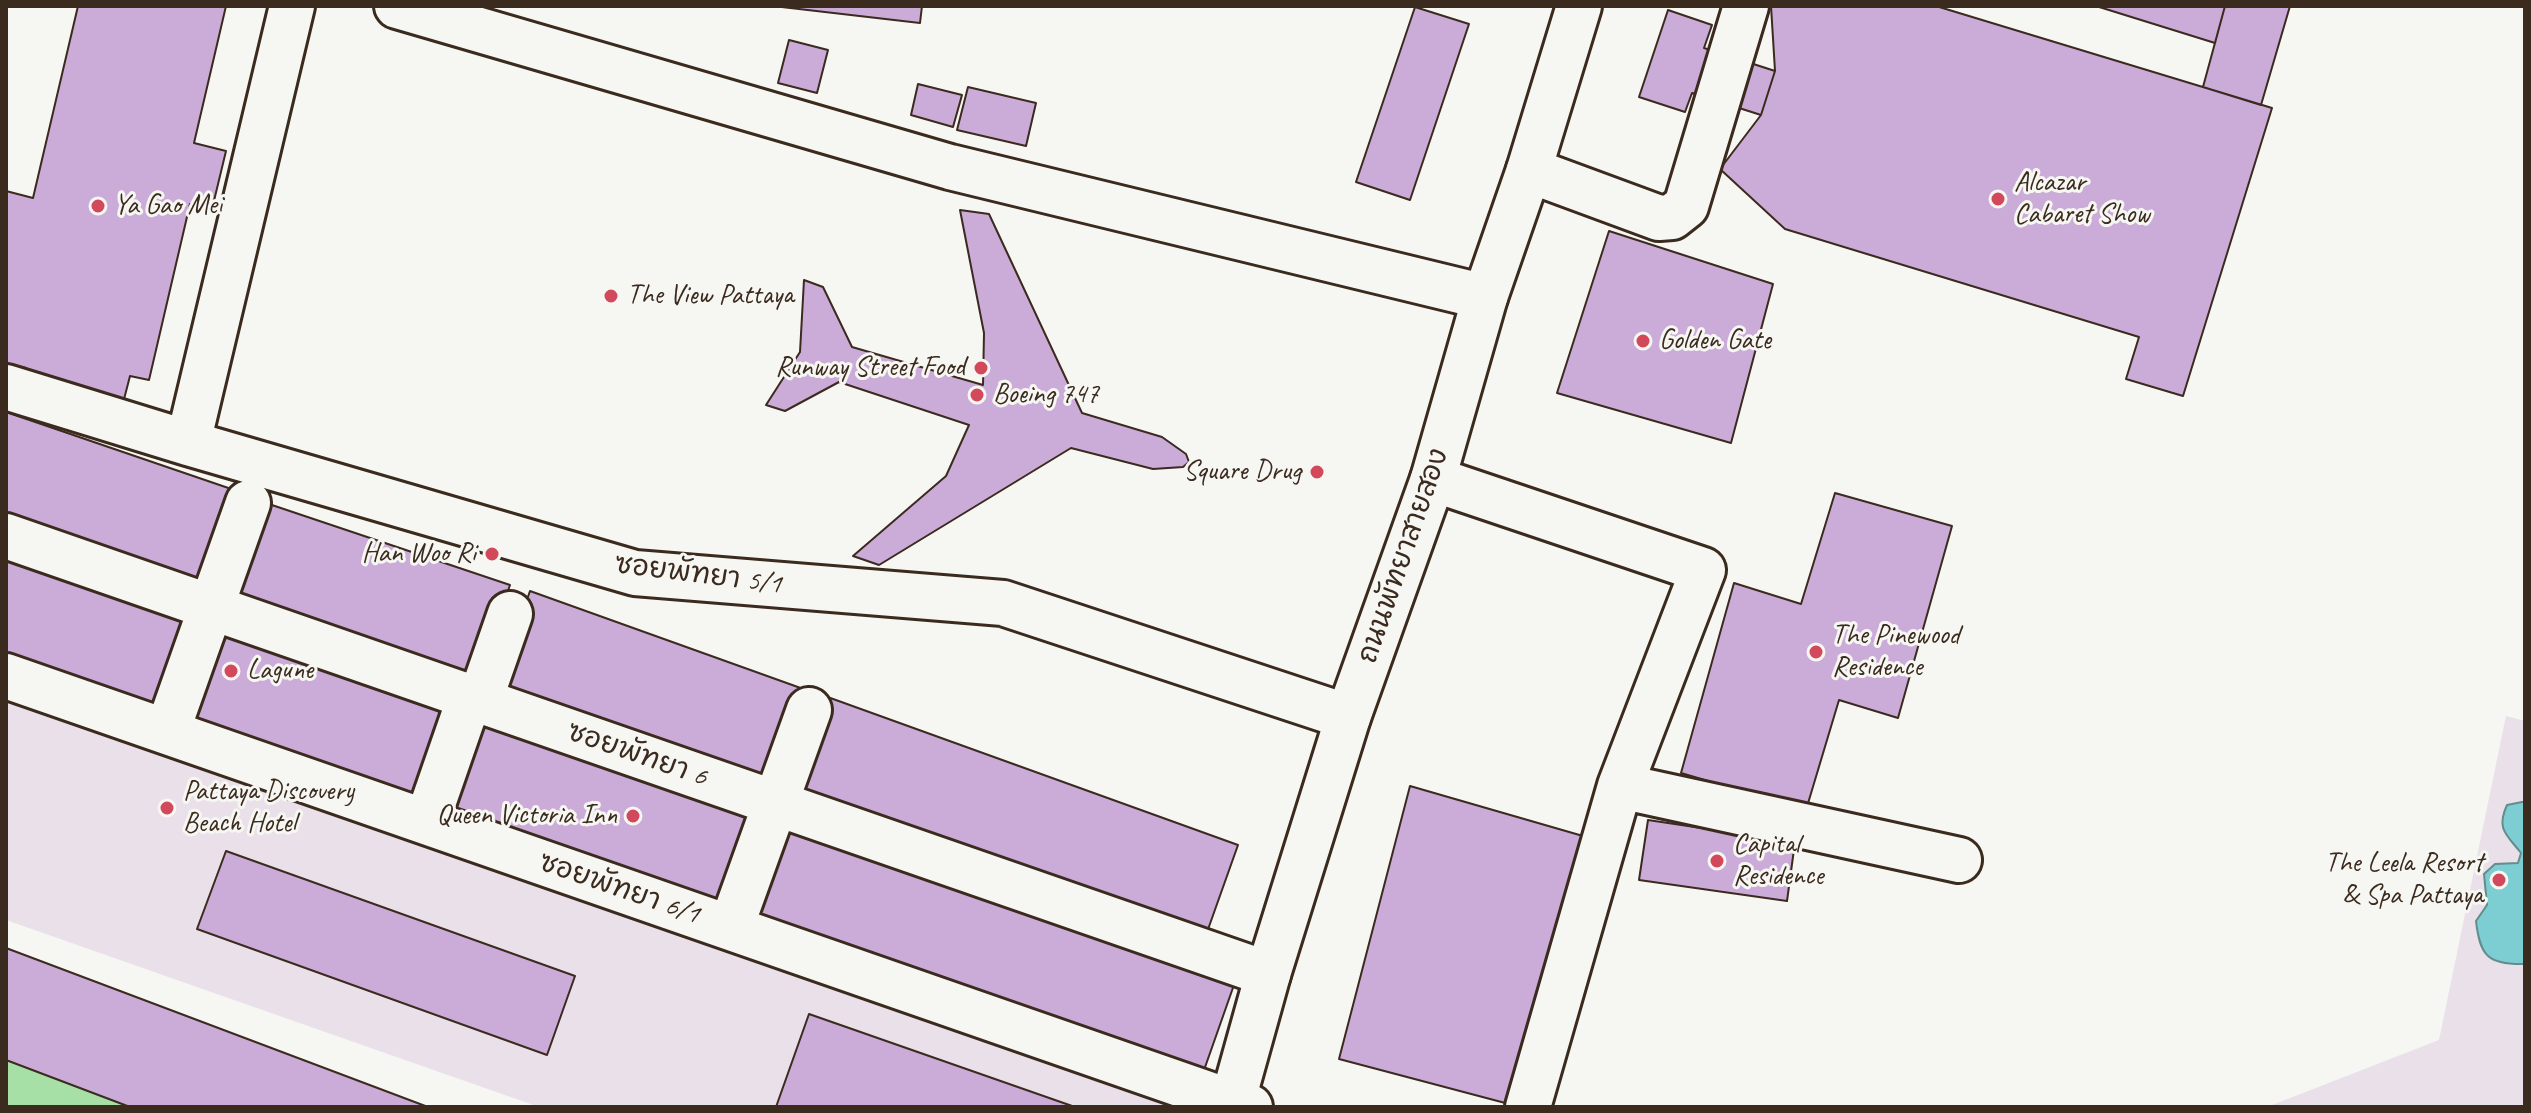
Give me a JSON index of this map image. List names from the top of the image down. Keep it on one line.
{"streets":{"street":["ถนนพัทยาสายสอง","ซอยพัทยา 5/1","ซอยพัทยา 6","ซอยพัทยา 6/1"]},"crossings":[["ถนนพัทยาสายสอง","ซอยพัทยา 5/1"],["ถนนพัทยาสายสอง","ซอยพัทยา 6"],["ถนนพัทยาสายสอง","ซอยพัทยา 6/1"]],"places":["Alcazar Cabaret Show","Ya Gao Mei","The View Pattaya","Golden Gate","Runway Street Food","Boeing 747","Square Drug","Han Woo Ri","The Pinewood Residence","Lagune","Pattaya Discovery Beach Hotel","Queen Victoria Inn","Capital Residence","The Leela Resort & Spa Pattaya"]}
